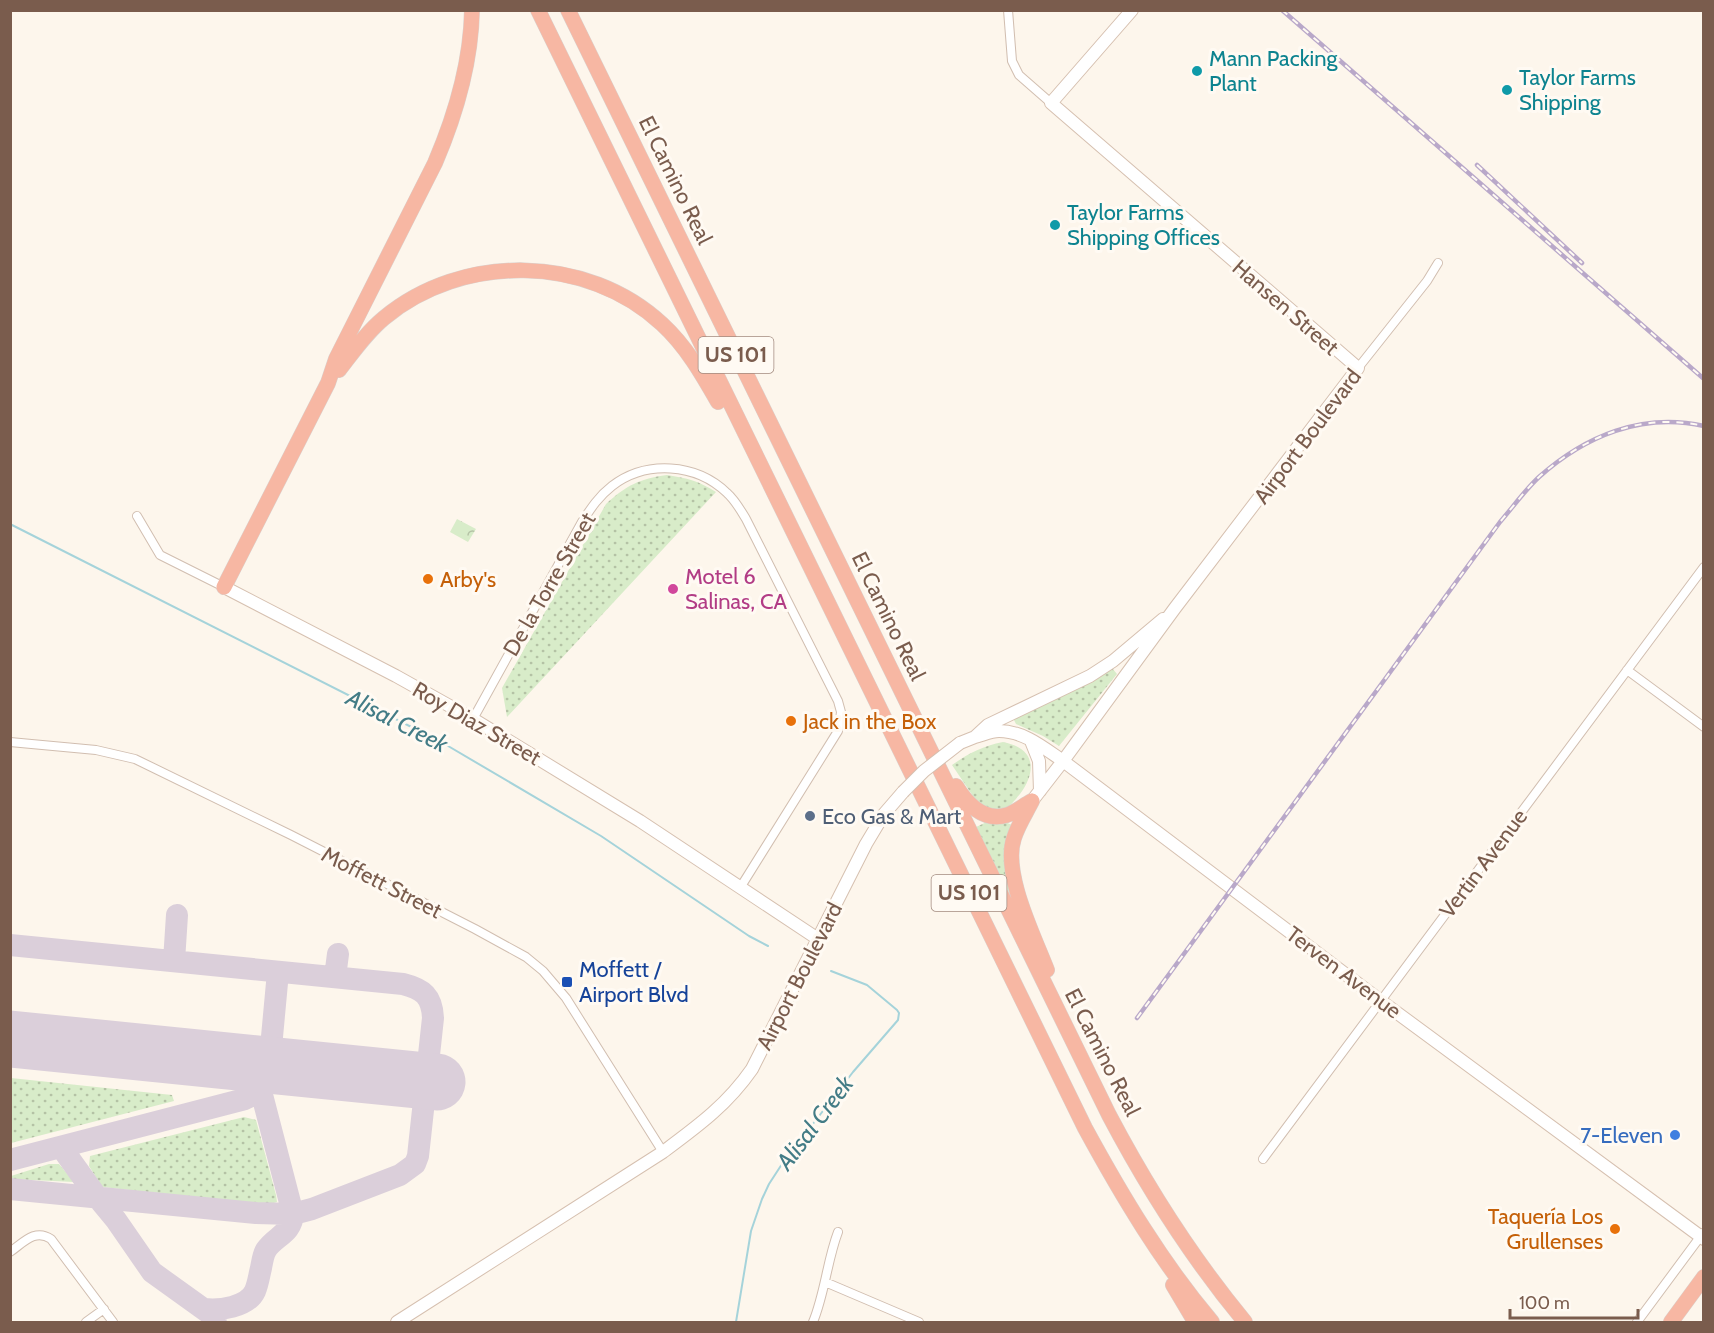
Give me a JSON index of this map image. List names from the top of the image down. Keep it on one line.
{"streets":{"highway":["El Camino Real","US 101"],"main road":["Hansen Street","Airport Boulevard","Roy Diaz Street","Terven Avenue"],"street":["De la Torre Street","Vertin Avenue","Moffett Street"]},"crossings":[["Hansen Street","Airport Boulevard"],["Airport Boulevard","Roy Diaz Street"],["Airport Boulevard","Moffett Street"],["Airport Boulevard","Terven Avenue"],["De la Torre Street","Roy Diaz Street"],["Vertin Avenue","Terven Avenue"]],"water":["Alisal Creek"],"places":{"other":["Mann Packing Plant","Taylor Farms Shipping","Taylor Farms Shipping Offices","Arby's","Motel 6 Salinas, CA","Jack in the Box","Eco Gas & Mart","7-Eleven","Taquería Los Grullenses"],"transit":["Moffett / Airport Blvd"]},"scale_bar":"100 m"}
